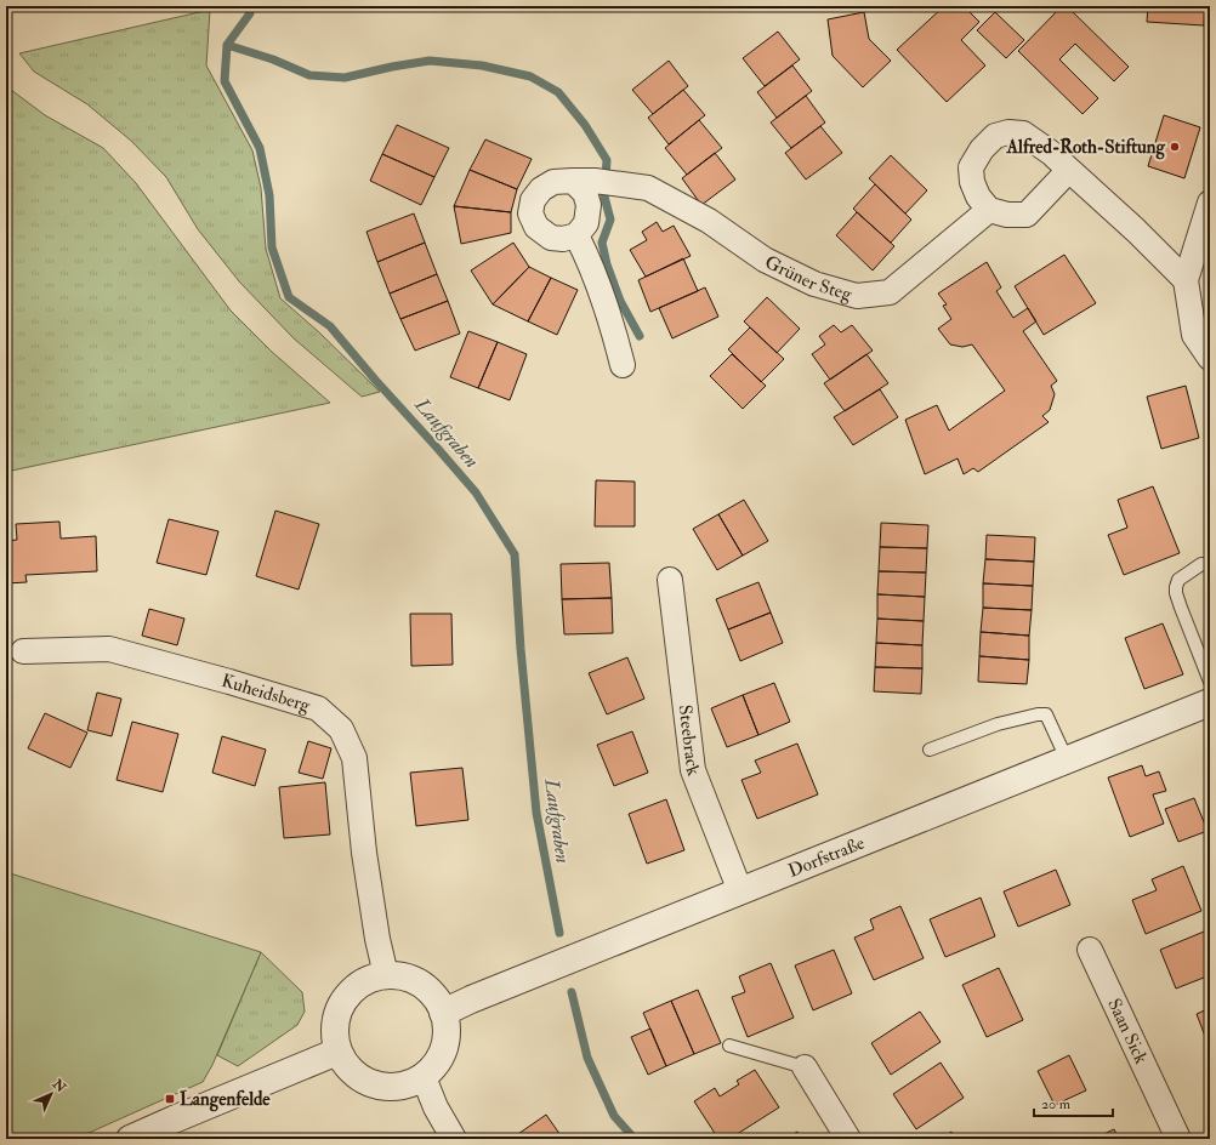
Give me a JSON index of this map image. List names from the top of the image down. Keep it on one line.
{"streets":{"street":["Grüner Steg","Kuheidsberg","Steebrack","Dorfstraße","Saan Sick"]},"crossings":[["Kuheidsberg","Dorfstraße"],["Steebrack","Dorfstraße"]],"water":["Laufgraben"],"places":{"other":["Alfred-Roth-Stiftung"],"transit":["Langenfelde"]},"scale_bar":"20 m","north":"top right"}
